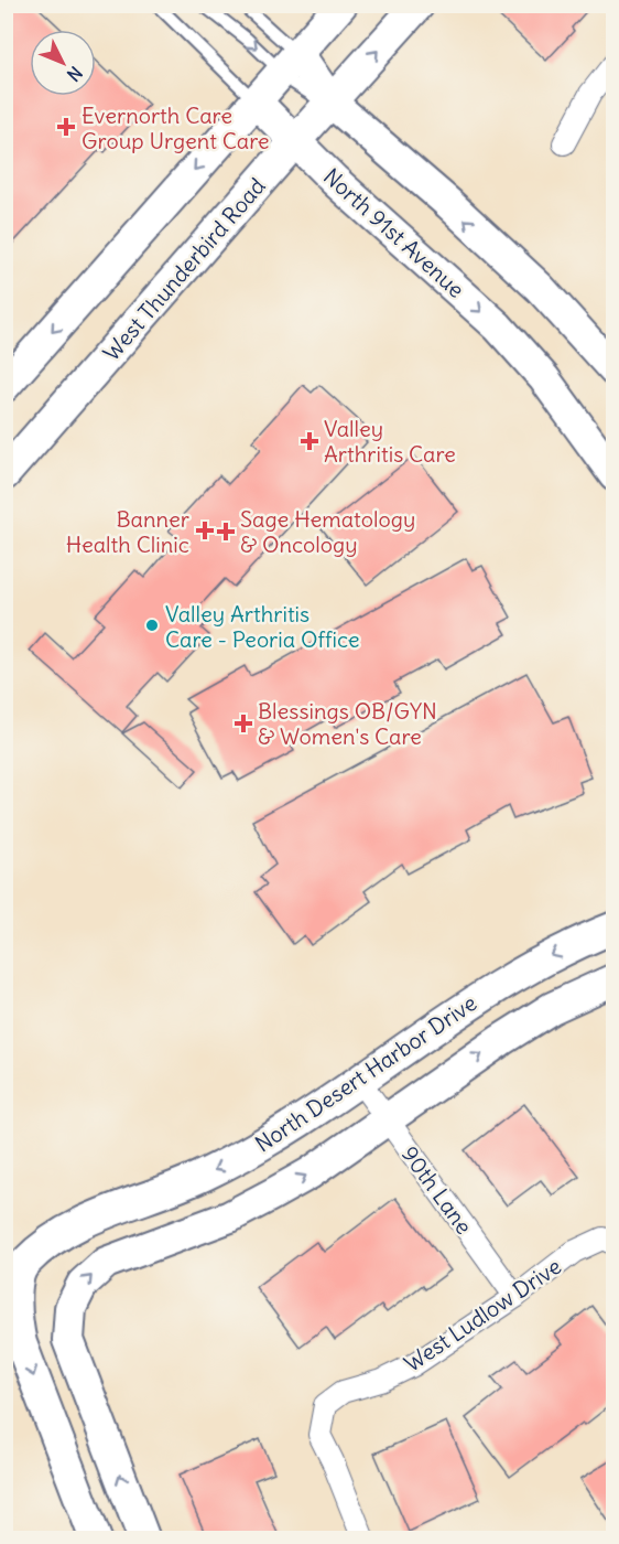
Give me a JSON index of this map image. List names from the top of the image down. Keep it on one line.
{"streets":{"main road":["North 91st Avenue","West Thunderbird Road","North Desert Harbor Drive"],"street":["90th Lane","West Ludlow Drive"]},"crossings":[["North 91st Avenue","West Thunderbird Road"],["North Desert Harbor Drive","90th Lane"],["90th Lane","West Ludlow Drive"]],"one_way":["North 91st Avenue","North Desert Harbor Drive"],"places":{"health":["Evernorth Care Group Urgent Care","Valley Arthritis Care","Banner Health Clinic","Sage Hematology & Oncology","Blessings OB/GYN & Women's Care"],"other":["Valley Arthritis Care - Peoria Office"]},"north":"bottom right"}
